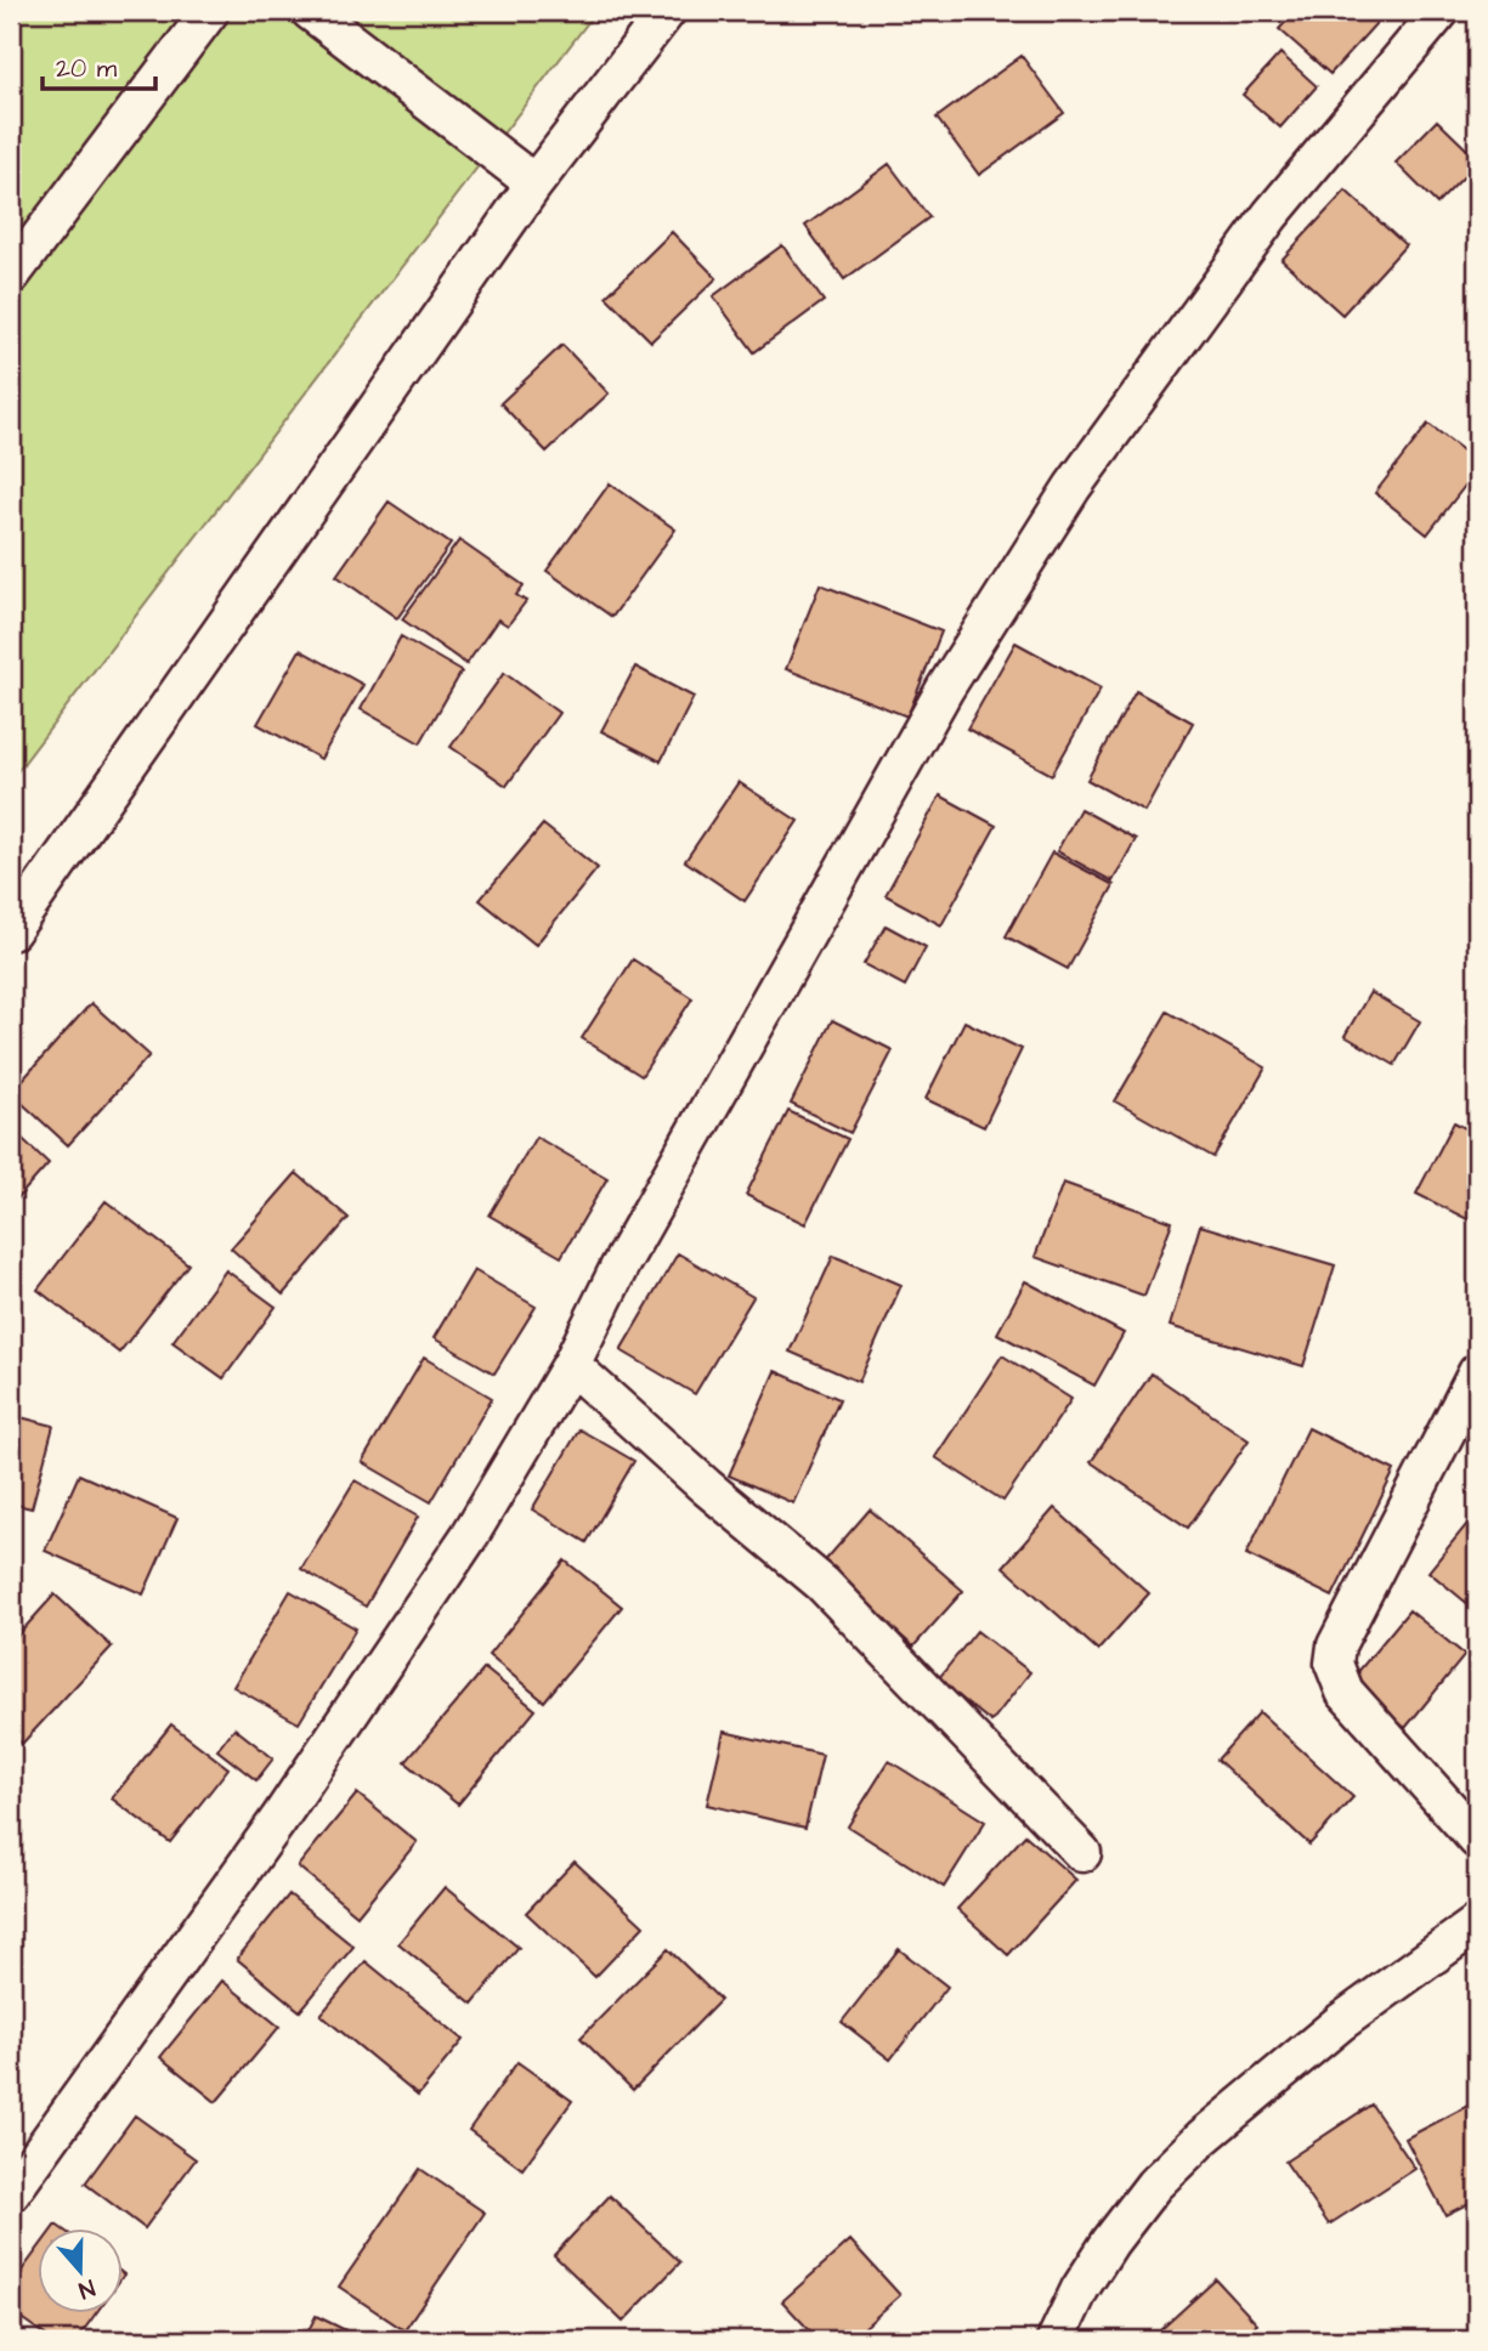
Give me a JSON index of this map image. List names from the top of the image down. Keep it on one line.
{"scale_bar":"20 m","north":"bottom"}
